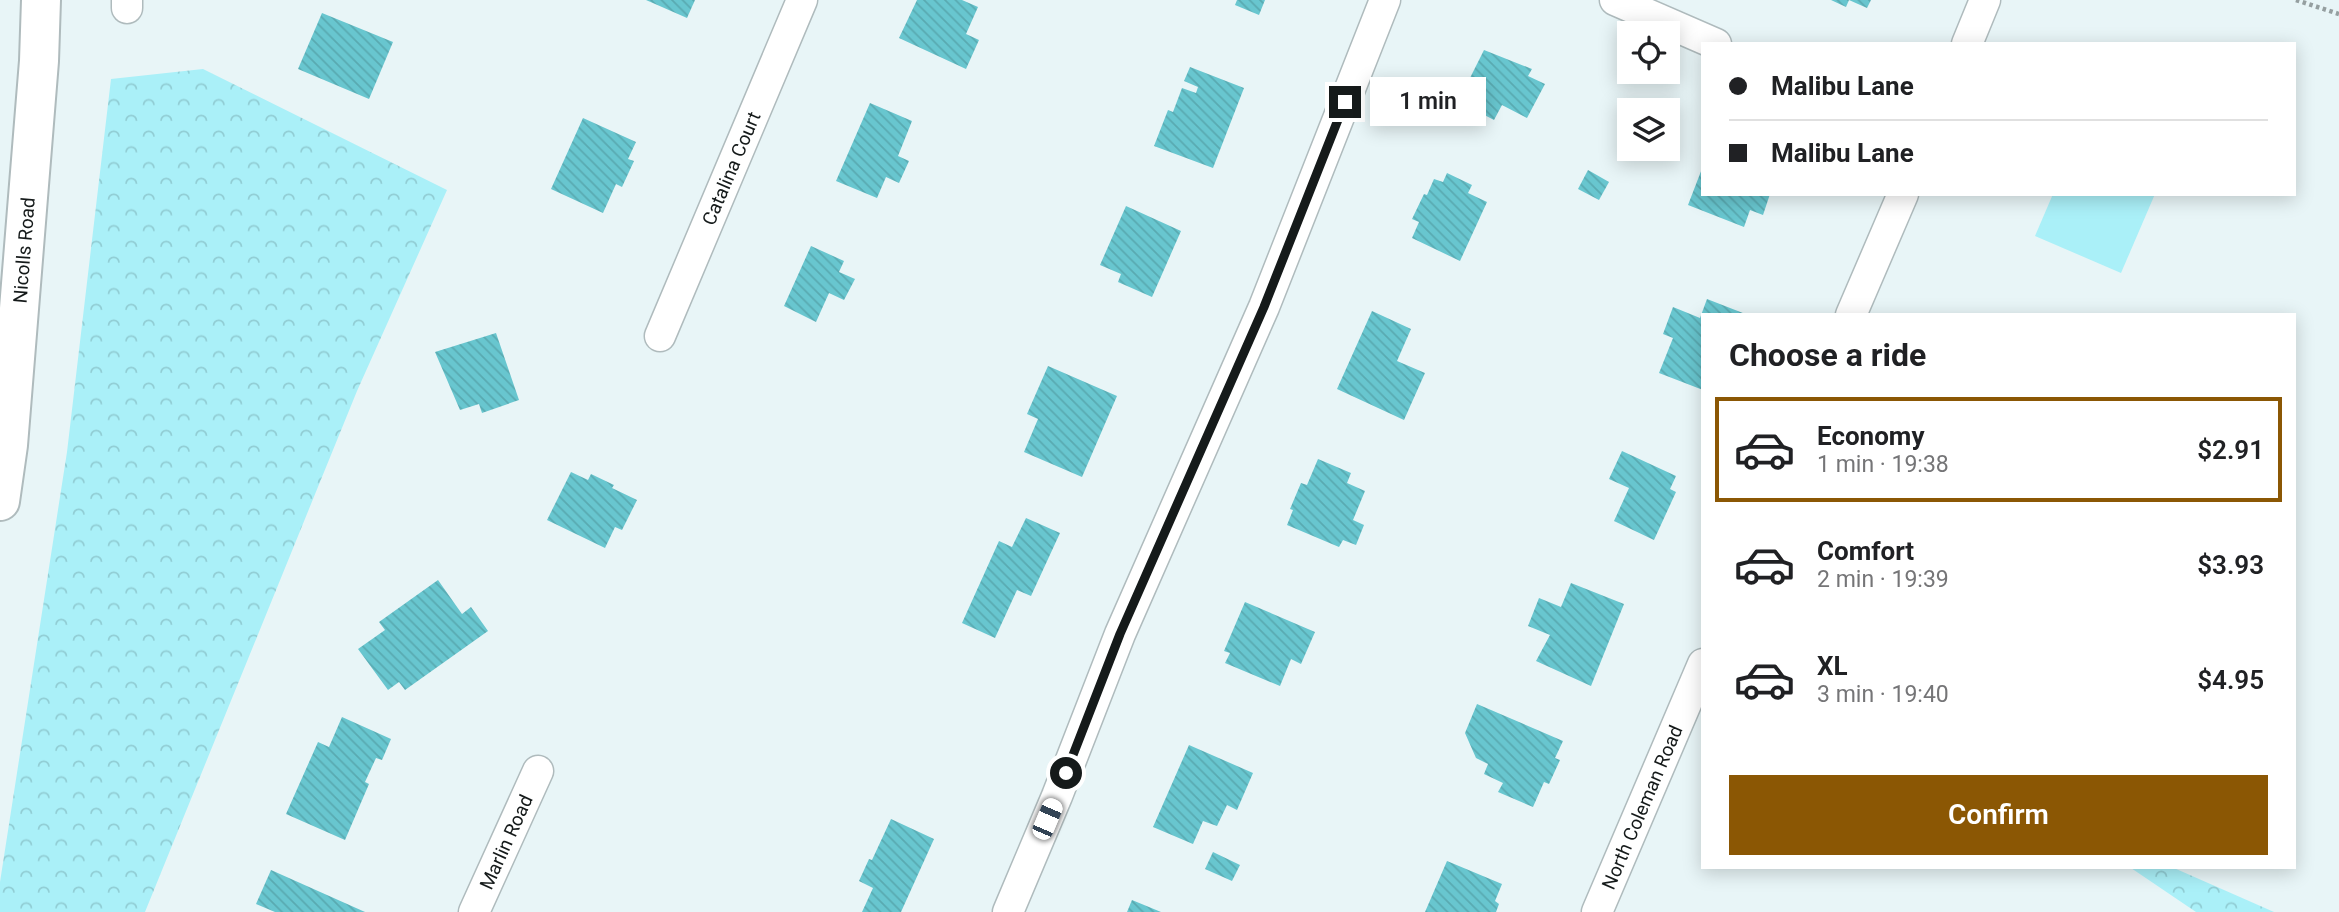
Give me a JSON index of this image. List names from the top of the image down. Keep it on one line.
{"streets":{"highway":["Nicolls Road"],"street":["Catalina Court","North Coleman Road","Marlin Road"]},"page":{"banner":["Malibu Lane","Malibu Lane"],"bubble":"1 min","heading":"Choose a ride","list":[{"name":"Economy","note":"1 min · 19:38","value":"$2.91"},{"name":"Comfort","note":"2 min · 19:39","value":"$3.93"},{"name":"XL","note":"3 min · 19:40","value":"$4.95"}],"buttons":"Confirm"}}
